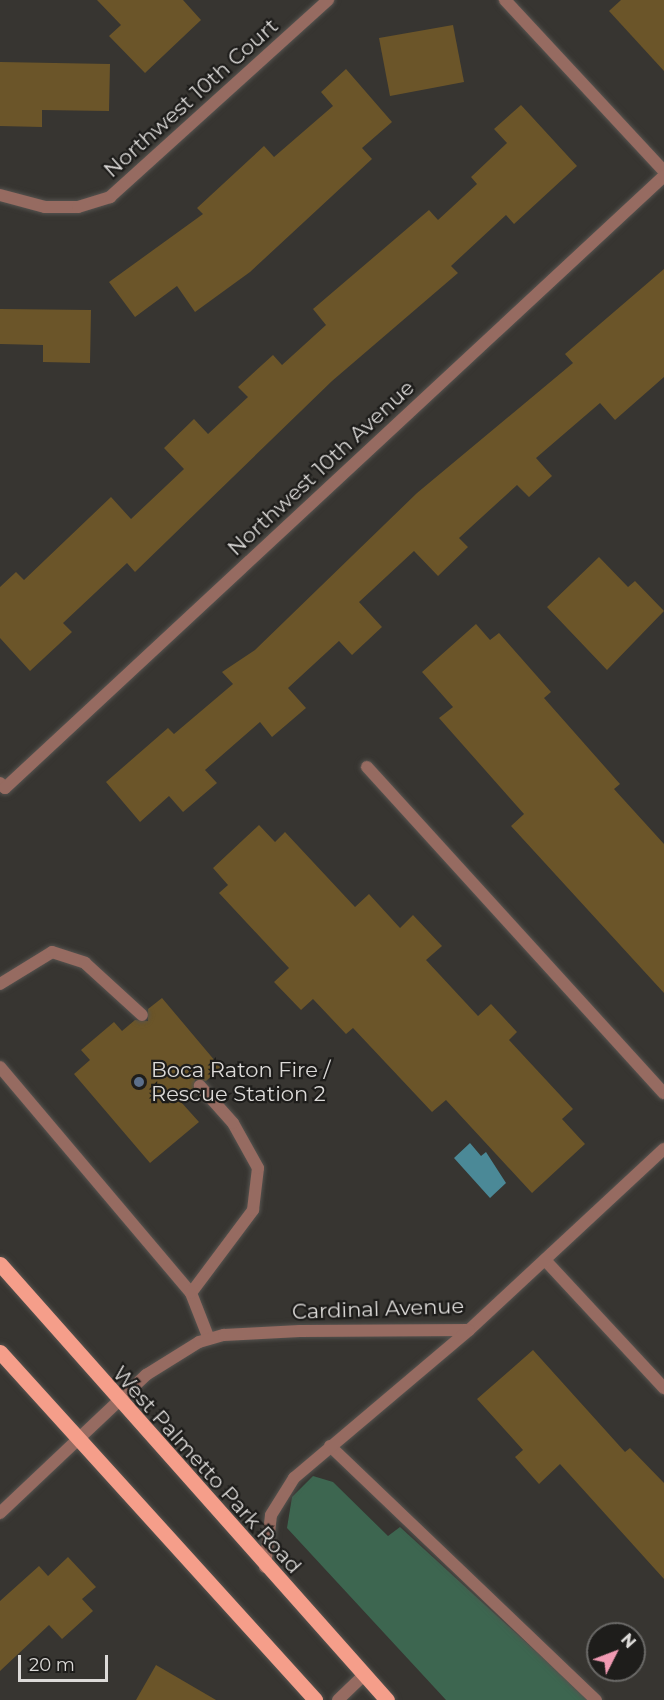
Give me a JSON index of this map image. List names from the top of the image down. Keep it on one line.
{"streets":{"main road":["West Palmetto Park Road"],"street":["Northwest 10th Court","Northwest 10th Avenue","Cardinal Avenue"]},"crossings":[["Cardinal Avenue","West Palmetto Park Road"]],"places":["Boca Raton Fire / Rescue Station 2"],"scale_bar":"20 m","north":"top right"}
